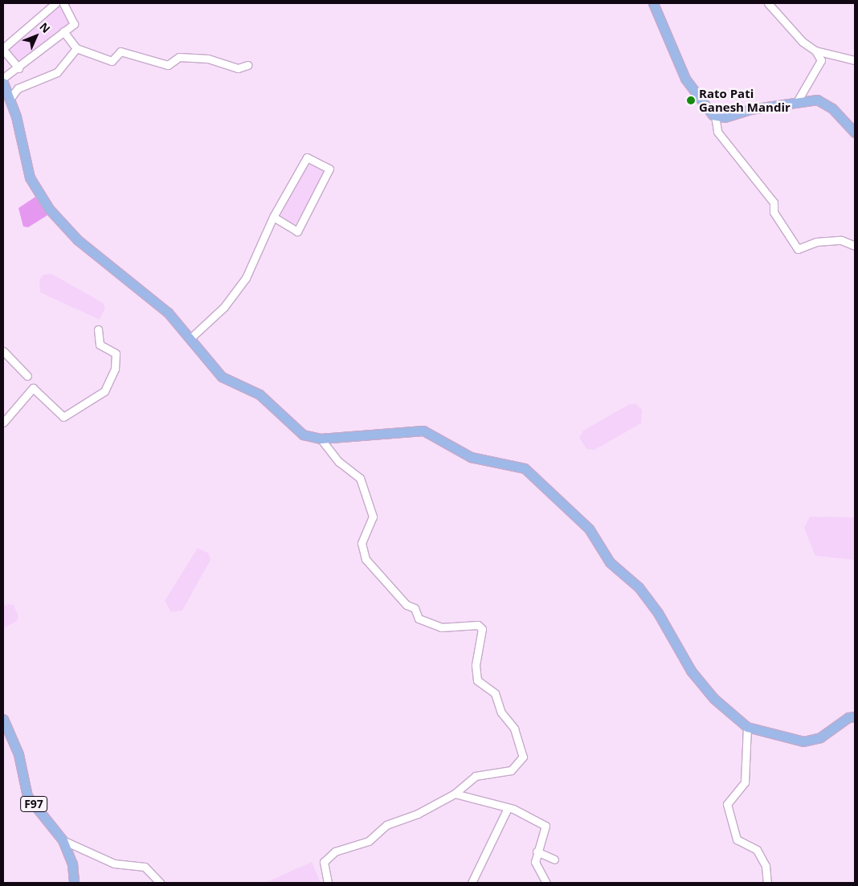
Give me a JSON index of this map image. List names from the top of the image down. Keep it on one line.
{"streets":{"main road":["F97"]},"places":["Rato Pati Ganesh Mandir"],"north":"top right"}
